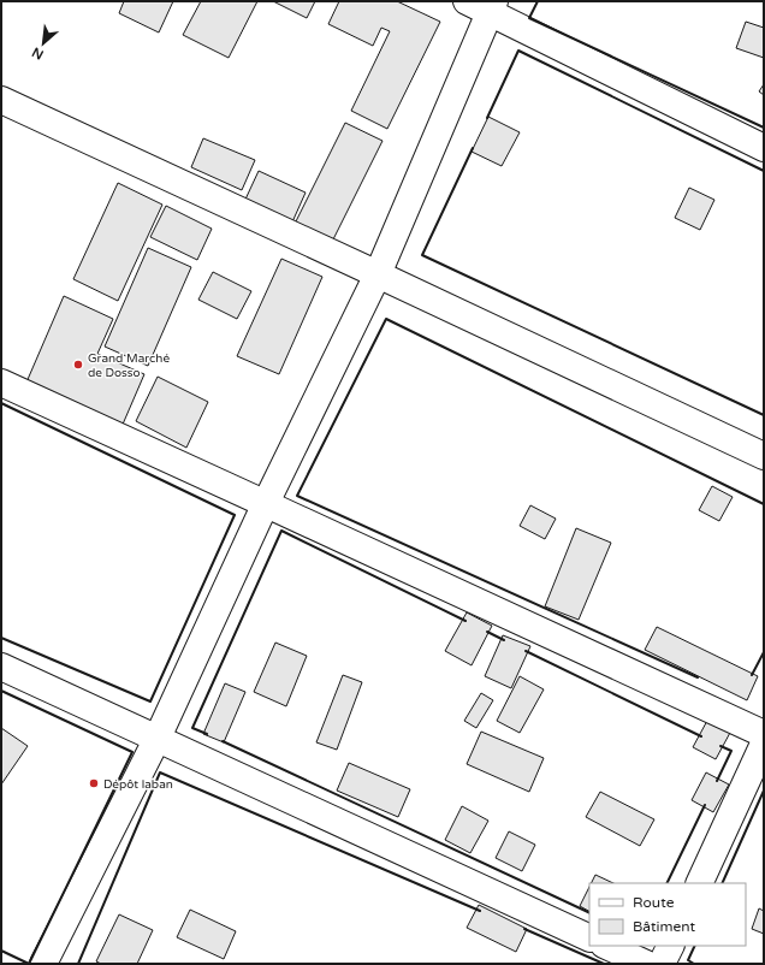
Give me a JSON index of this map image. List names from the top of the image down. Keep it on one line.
{"places":["Grand Marché de Dosso","Dépôt laban"],"legend":["Route","Bâtiment"],"north":"bottom left"}
